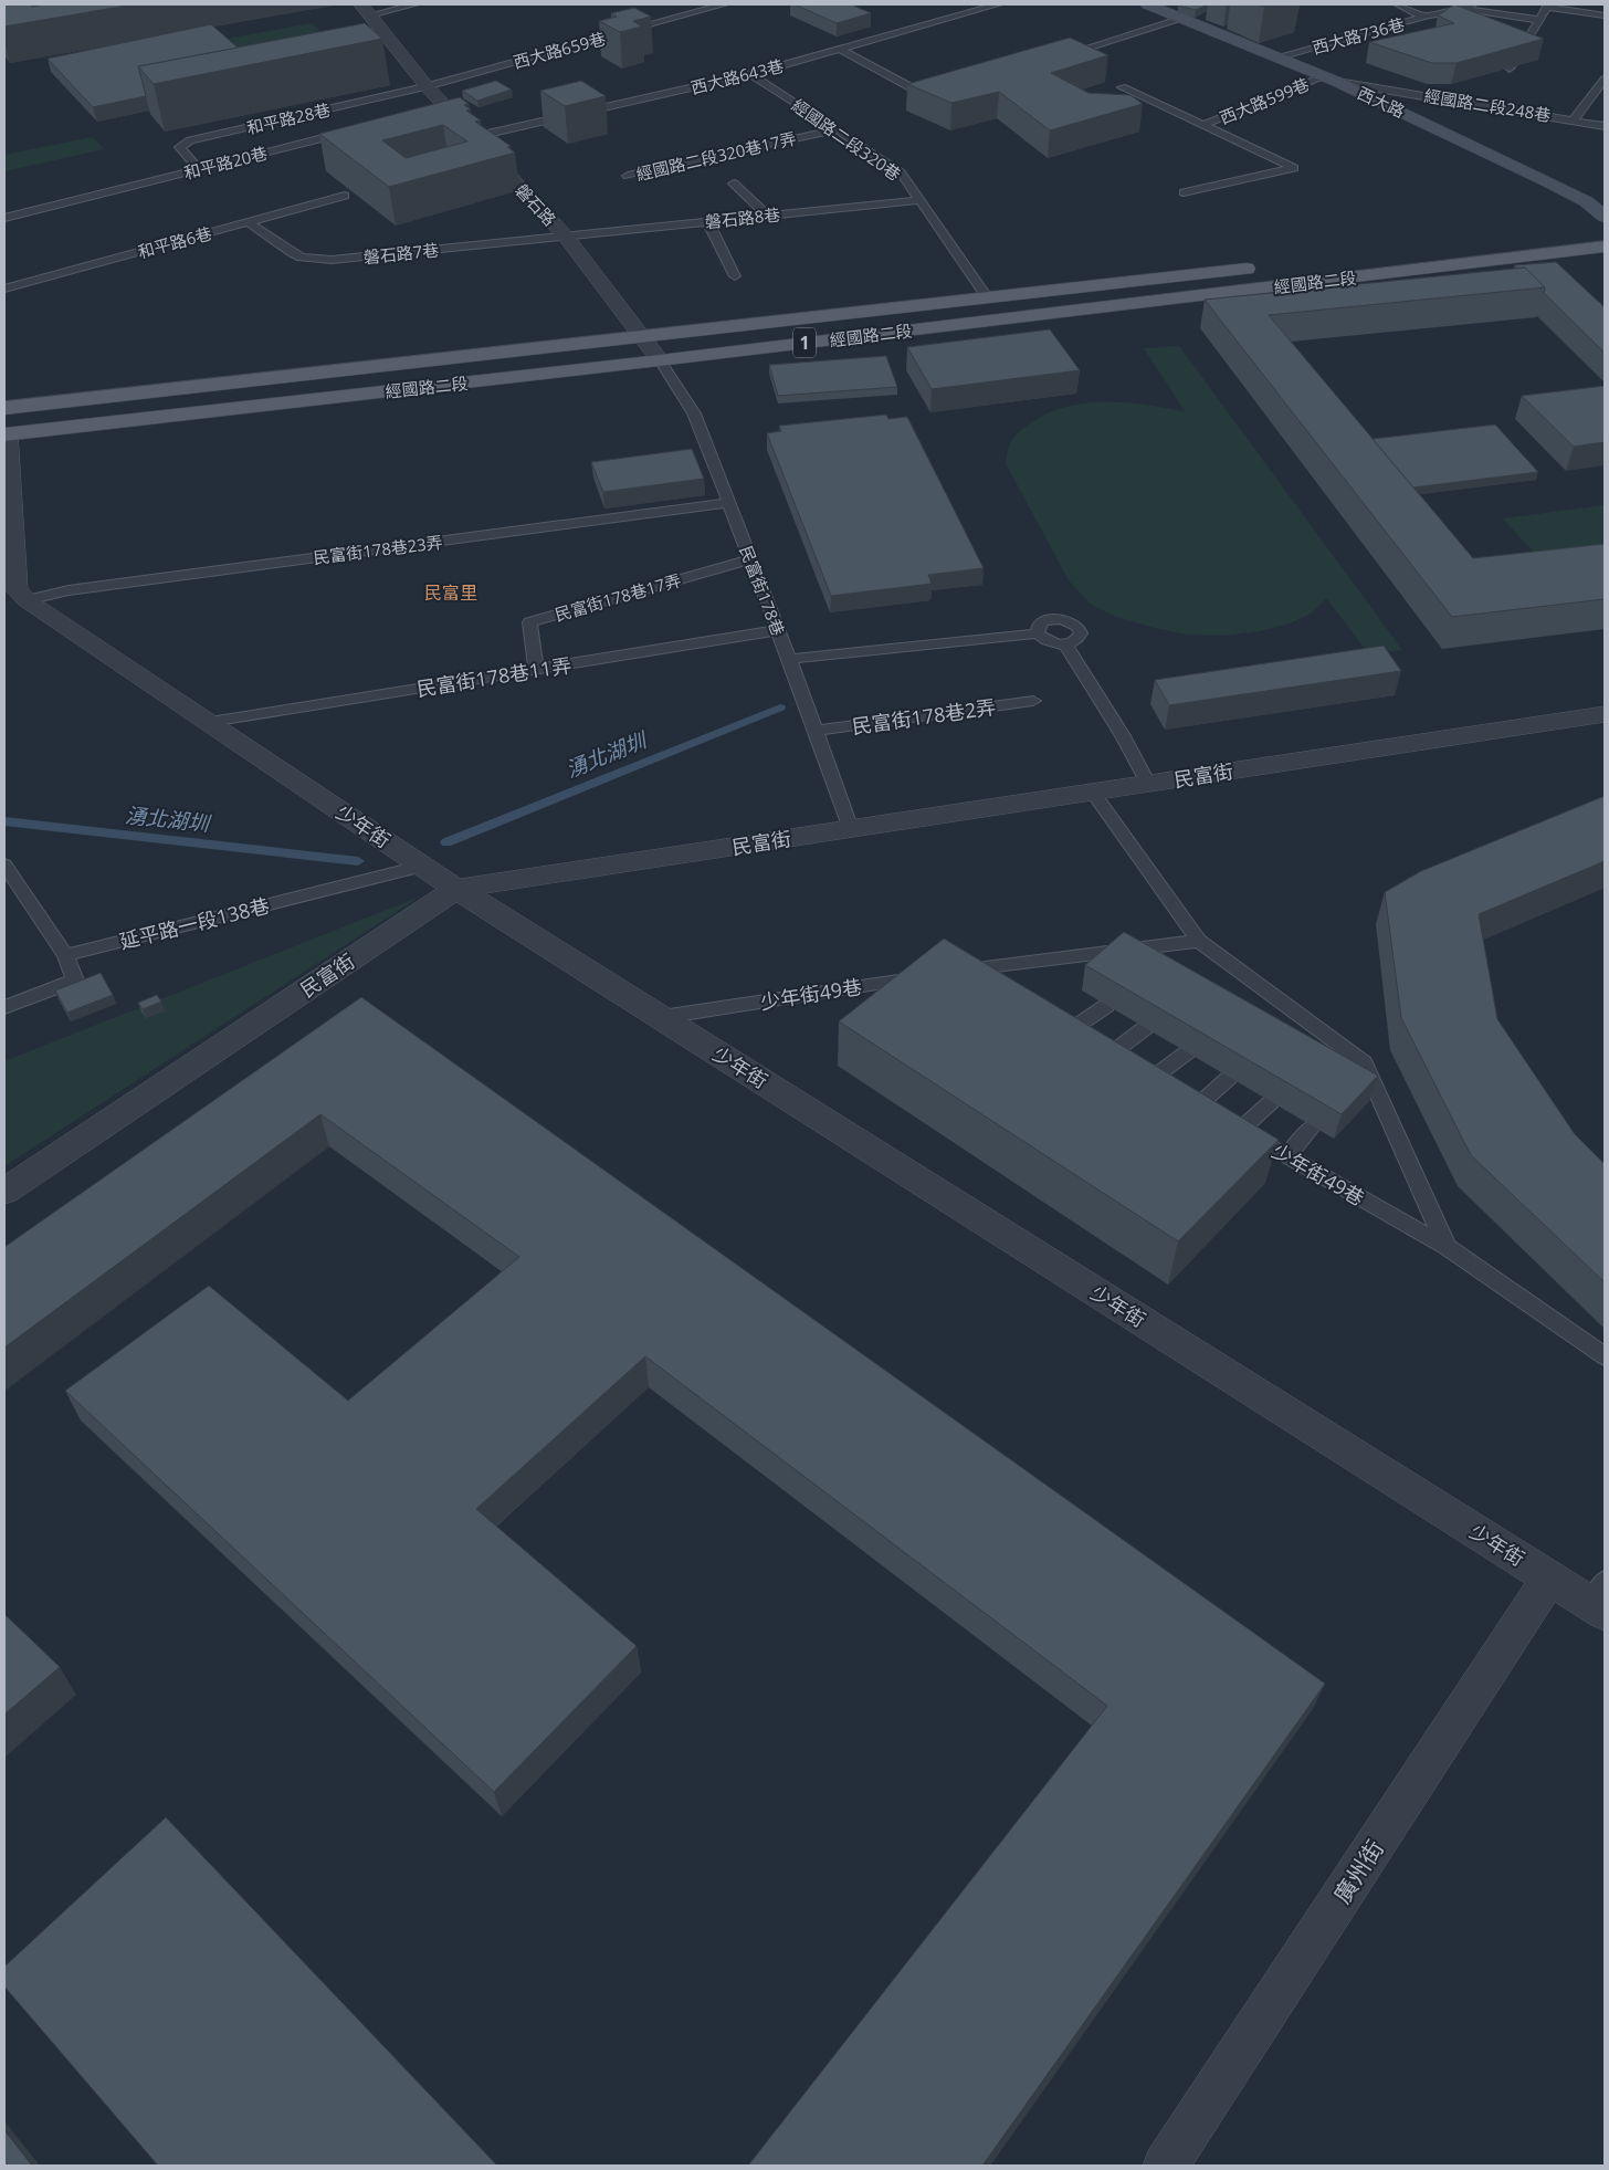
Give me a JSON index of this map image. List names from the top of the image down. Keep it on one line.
{"streets":{"main road":["經國路二段","1"],"street":["西大路","磐石路","民富街","少年街","廣州街"],"lane":["西大路736巷","西大路659巷","西大路643巷","西大路599巷","經國路二段248巷","和平路28巷","經國路二段320巷","經國路二段320巷17弄","和平路20巷","磐石路8巷","和平路6巷","磐石路7巷","民富街178巷23弄","民富街178巷","民富街178巷17弄","民富街178巷11弄","民富街178巷2弄","延平路一段138巷","少年街49巷"]},"crossings":[["西大路736巷","西大路"],["西大路659巷","和平路28巷"],["西大路659巷","磐石路"],["西大路643巷","經國路二段320巷"],["西大路643巷","磐石路"],["西大路599巷","西大路"],["西大路599巷","經國路二段248巷"],["西大路","經國路二段248巷"],["和平路28巷","和平路20巷"],["和平路28巷","磐石路"],["經國路二段320巷","經國路二段320巷17弄"],["經國路二段320巷","磐石路8巷"],["經國路二段320巷","經國路二段"],["磐石路","磐石路8巷"],["磐石路","磐石路7巷"],["磐石路","經國路二段"],["磐石路","民富街178巷"],["磐石路8巷","磐石路7巷"],["和平路6巷","磐石路7巷"],["經國路二段","民富街178巷"],["民富街178巷23弄","民富街178巷"],["民富街178巷23弄","少年街"],["民富街178巷","民富街178巷17弄"],["民富街178巷","民富街178巷11弄"],["民富街178巷","民富街178巷2弄"],["民富街178巷","民富街"],["民富街178巷17弄","民富街178巷11弄"],["民富街178巷11弄","少年街"],["民富街","少年街"],["少年街","延平路一段138巷"],["少年街","少年街49巷"],["少年街","廣州街"]],"districts":["民富里"],"water":["湧北湖圳"]}
